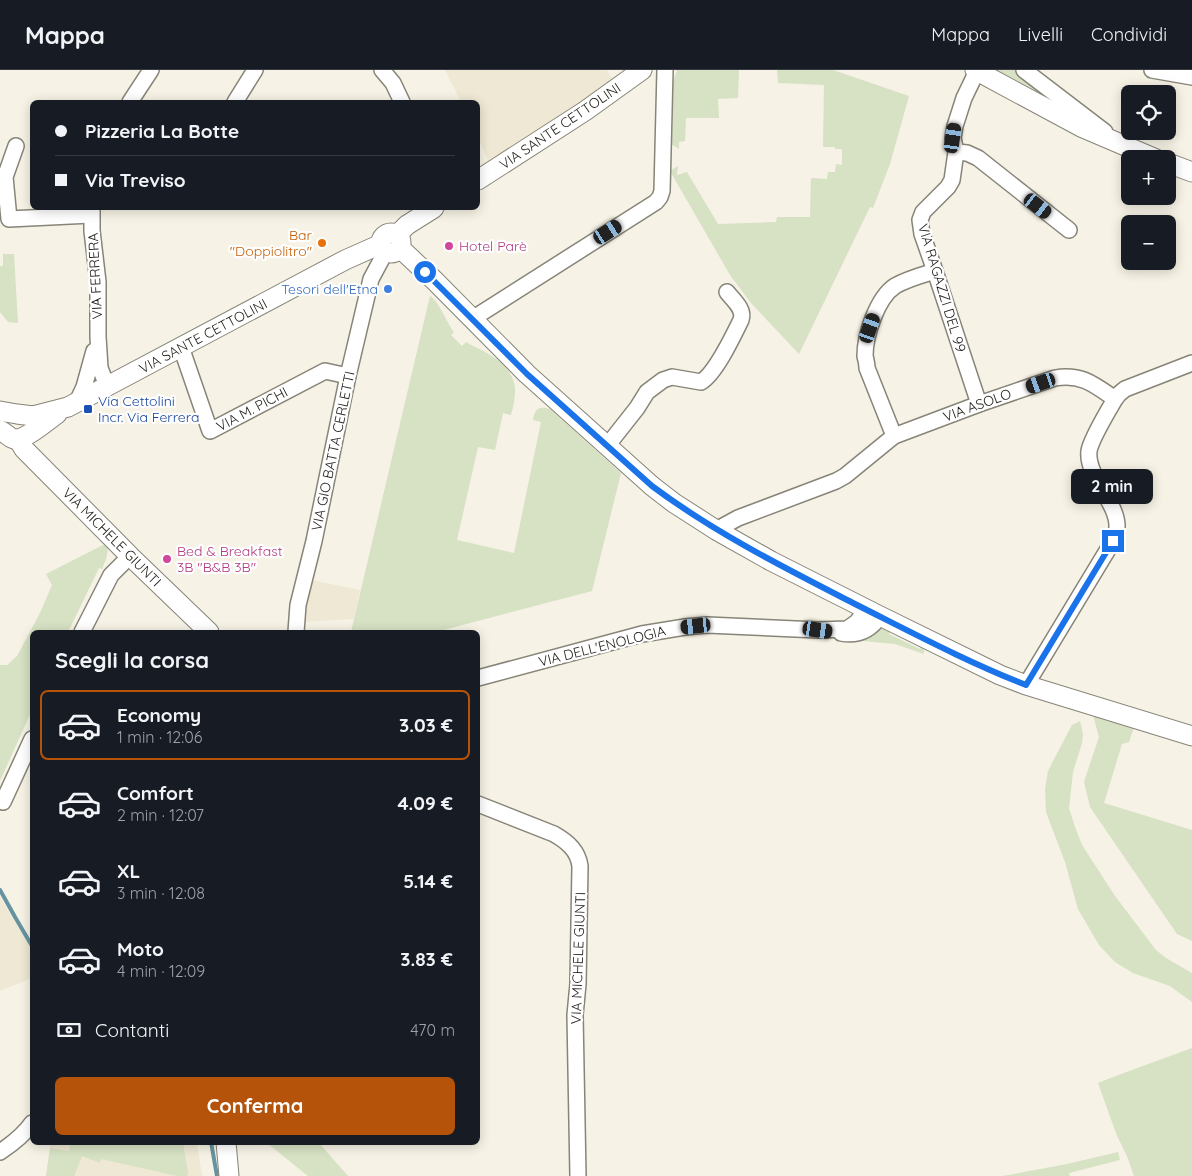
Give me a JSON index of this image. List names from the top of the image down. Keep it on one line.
{"streets":{"street":["VIA SANTE CETTOLINI","VIA FERRERA","VIA RAGAZZI DEL 99","VIA ASOLO","VIA M. PICHI","VIA GIO BATTA CERLETTI","VIA MICHELE GIUNTI","VIA DELL'ENOLOGIA"]},"crossings":[["VIA SANTE CETTOLINI","VIA FERRERA"],["VIA SANTE CETTOLINI","VIA M. PICHI"],["VIA SANTE CETTOLINI","VIA GIO BATTA CERLETTI"],["VIA SANTE CETTOLINI","VIA MICHELE GIUNTI"],["VIA RAGAZZI DEL 99","VIA ASOLO"],["VIA M. PICHI","VIA GIO BATTA CERLETTI"]],"places":{"other":["Bar \"Doppiolitro\"","Hotel Parè","Tesori dell'Etna","Bed & Breakfast 3B \"B&B 3B\""],"transit":["Via Cettolini Incr. Via Ferrera"]},"page":{"header":"Mappa","nav":["Mappa","Livelli","Condividi"],"map_buttons":["+","−"],"banner":["Pizzeria La Botte","Via Treviso"],"bubble":"2 min","heading":"Scegli la corsa","list":[{"name":"Economy","note":"1 min · 12:06","value":"3.03 €"},{"name":"Comfort","note":"2 min · 12:07","value":"4.09 €"},{"name":"XL","note":"3 min · 12:08","value":"5.14 €"},{"name":"Moto","note":"4 min · 12:09","value":"3.83 €"}],"pay":["Contanti","470 m"],"buttons":"Conferma"}}
